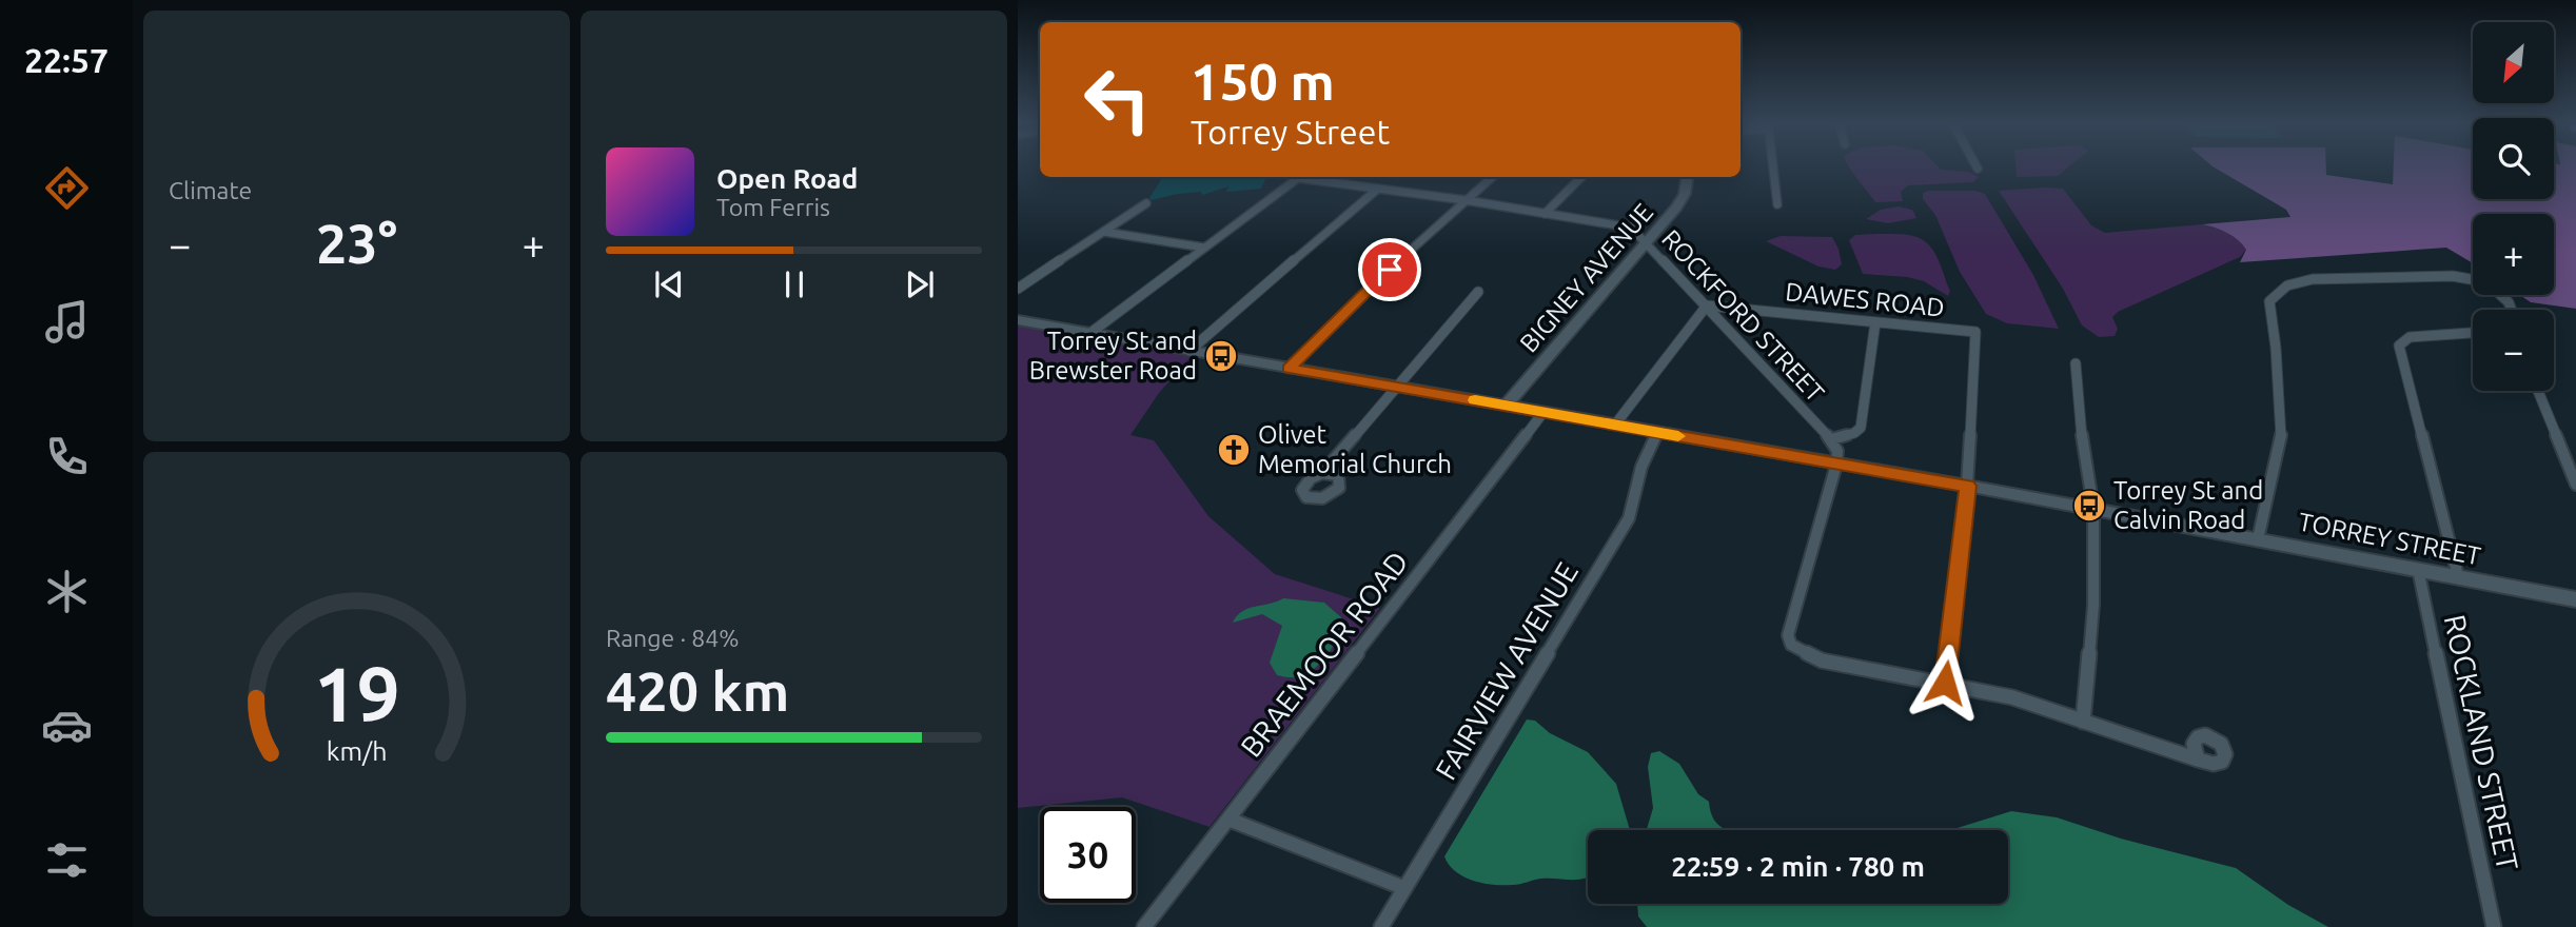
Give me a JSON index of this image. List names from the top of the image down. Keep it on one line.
{"streets":{"main road":["BIGNEY AVENUE","TORREY STREET"],"street":["DAWES ROAD","ROCKFORD STREET","BRAEMOOR ROAD","FAIRVIEW AVENUE","ROCKLAND STREET"]},"crossings":[["BIGNEY AVENUE","ROCKFORD STREET"],["BIGNEY AVENUE","TORREY STREET"],["DAWES ROAD","ROCKFORD STREET"],["DAWES ROAD","TORREY STREET"],["TORREY STREET","BRAEMOOR ROAD"],["TORREY STREET","FAIRVIEW AVENUE"],["TORREY STREET","ROCKLAND STREET"]],"places":{"bus stop":["Torrey St and Brewster Road","Torrey St and Calvin Road"],"church":["Olivet Memorial Church"]},"north":"bottom left","page":{"tabs":"22:57","tile":["Climate",["Range · 84%","420 km"]],"map_buttons":["+","−"],"turn":["150 m","Torrey Street"],"song":["Open Road","Tom Ferris"],"heat":["−","23°","+"],"limit":"30","trip":"22:59 · 2 min · 780 m","gauge":["19","km/h"]}}
